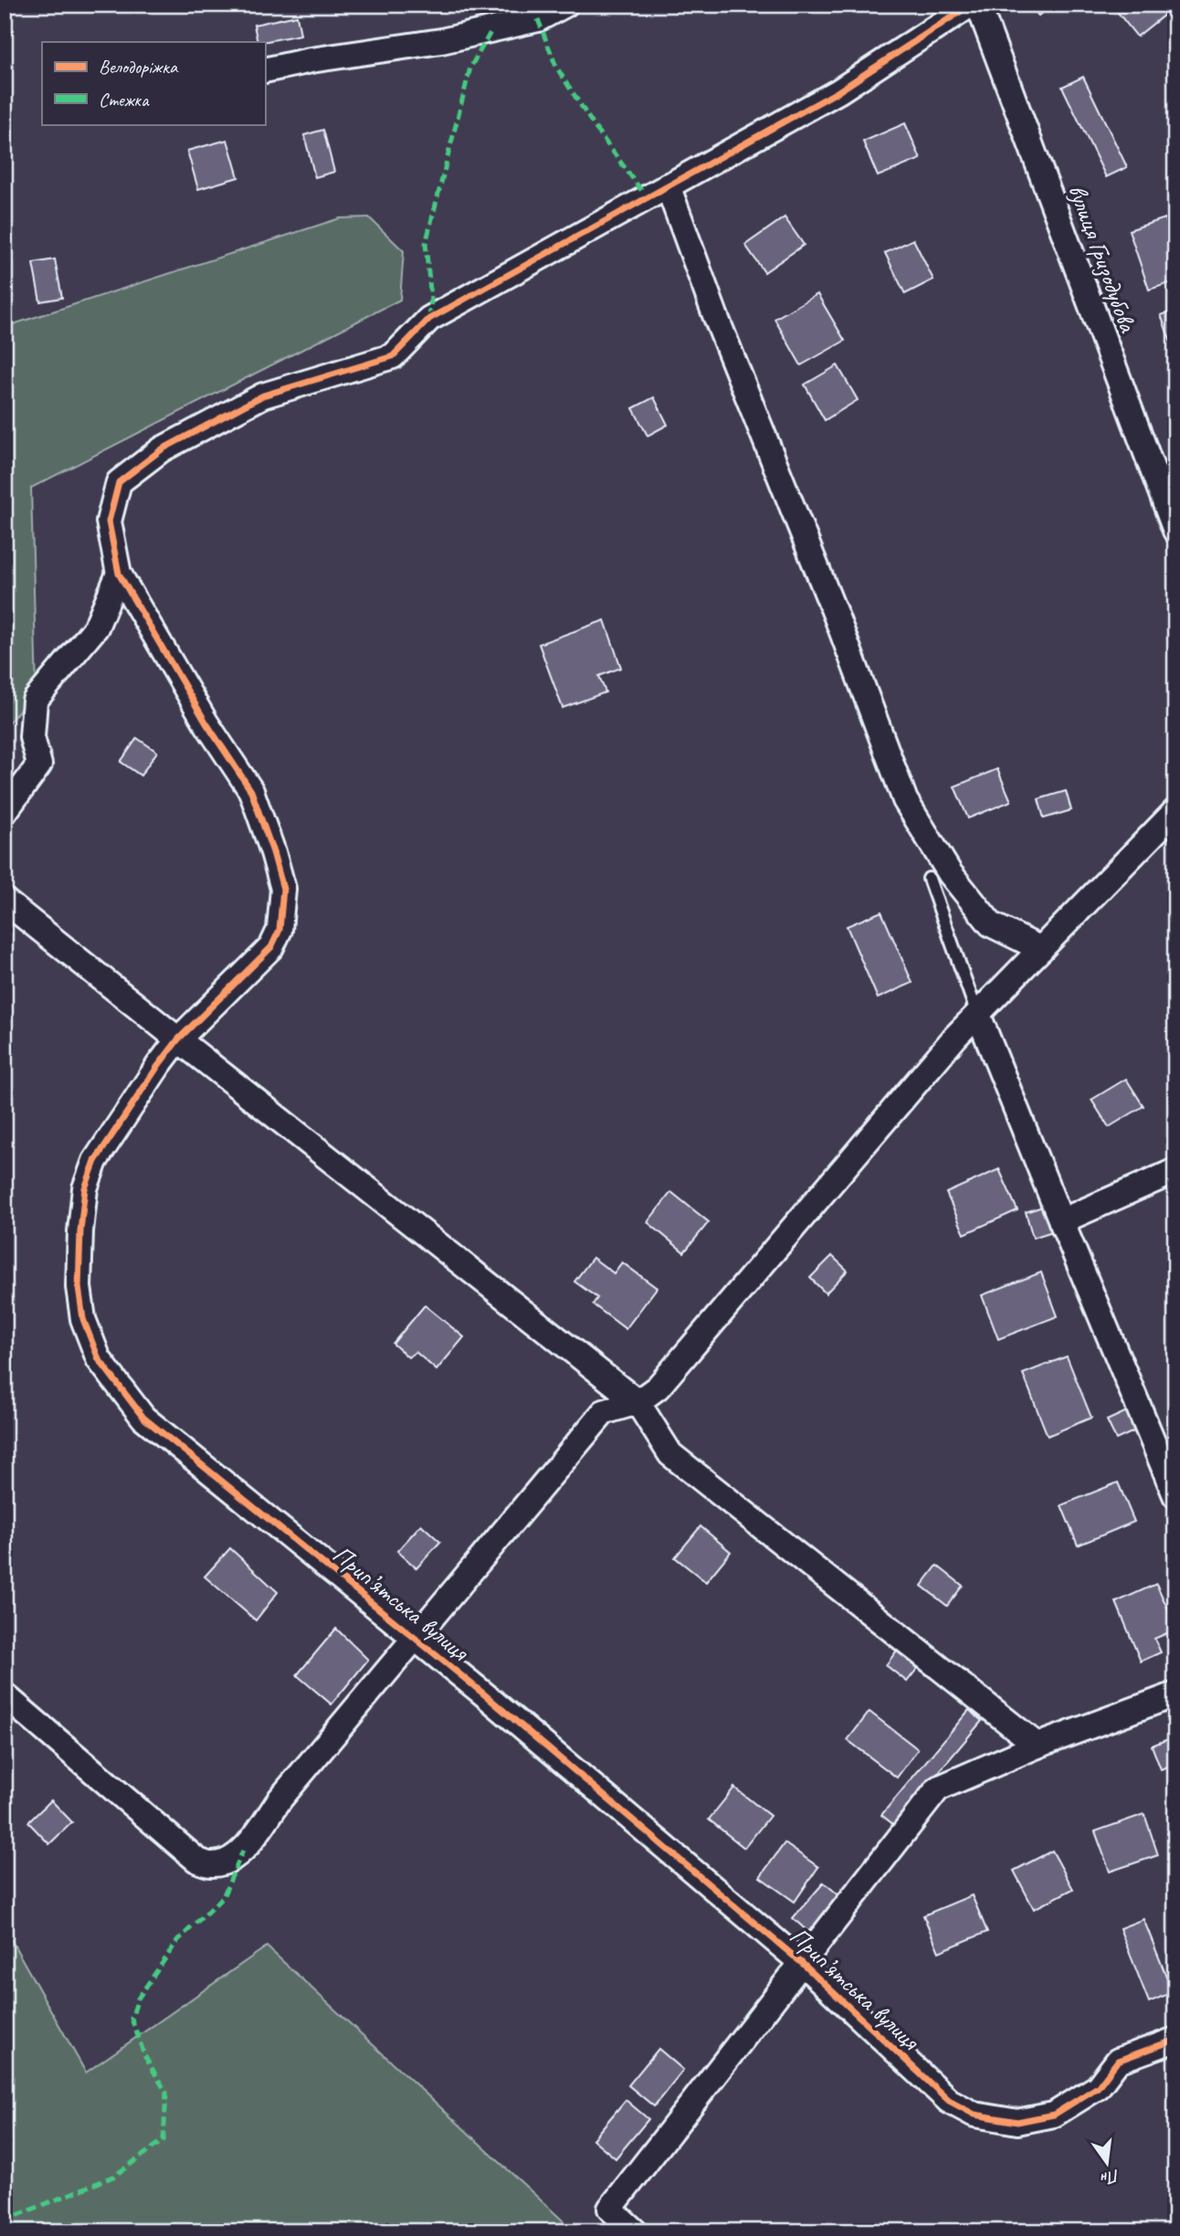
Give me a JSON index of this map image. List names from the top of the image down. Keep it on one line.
{"streets":{"street":["вулиця Гризодубова","Прип’ятська вулиця"]},"legend":["Велодоріжка","Стежка"],"north":"bottom"}
